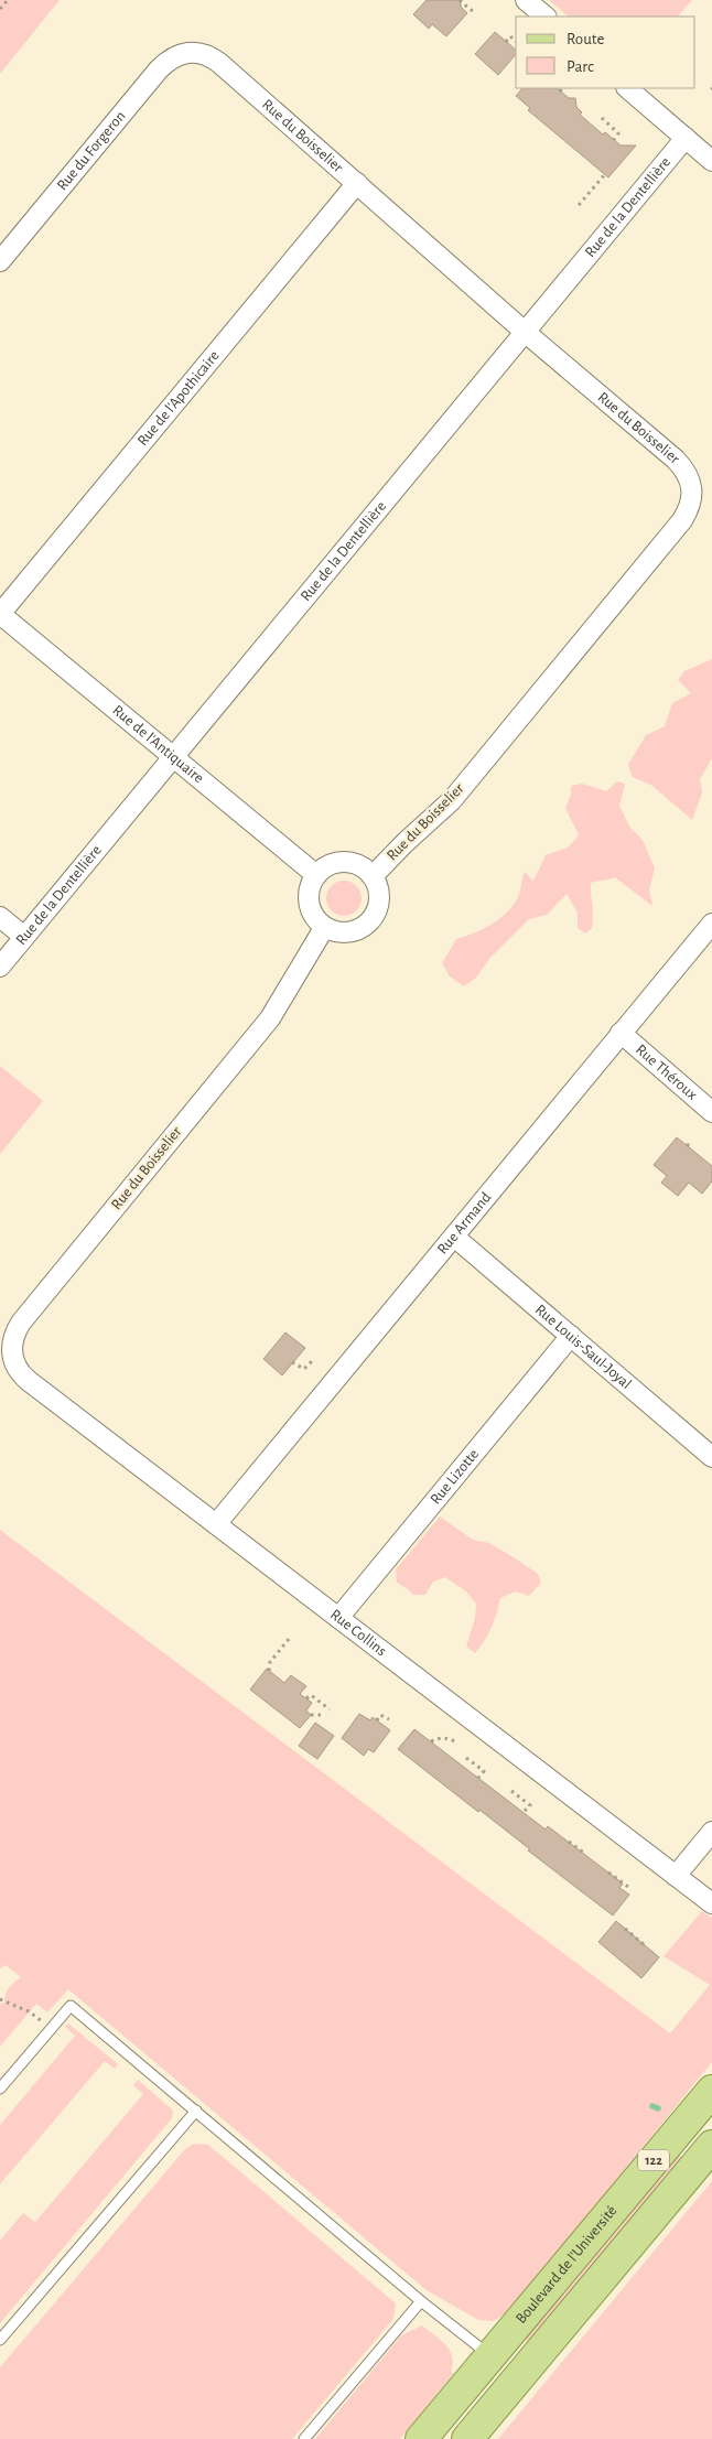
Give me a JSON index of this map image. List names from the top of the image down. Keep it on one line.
{"streets":{"main road":["122","Boulevard de l'Université"],"street":["Rue du Boisselier","Rue du Forgeron","Rue de la Dentellière","Rue de l'Apothicaire","Rue de l'Antiquaire","Rue Théroux","Rue Armand","Rue Louis-Saul-Joyal","Rue Lizotte","Rue Collins"]},"crossings":[["Rue du Boisselier","Rue du Forgeron"],["Rue du Boisselier","Rue de la Dentellière"],["Rue du Boisselier","Rue de l'Apothicaire"],["Rue du Boisselier","Rue de l'Antiquaire"],["Rue du Boisselier","Rue Collins"],["Rue de la Dentellière","Rue de l'Antiquaire"],["Rue de l'Apothicaire","Rue de l'Antiquaire"],["Rue Théroux","Rue Armand"],["Rue Armand","Rue Louis-Saul-Joyal"],["Rue Armand","Rue Collins"],["Rue Louis-Saul-Joyal","Rue Lizotte"],["Rue Lizotte","Rue Collins"]],"legend":["Route","Parc"]}
